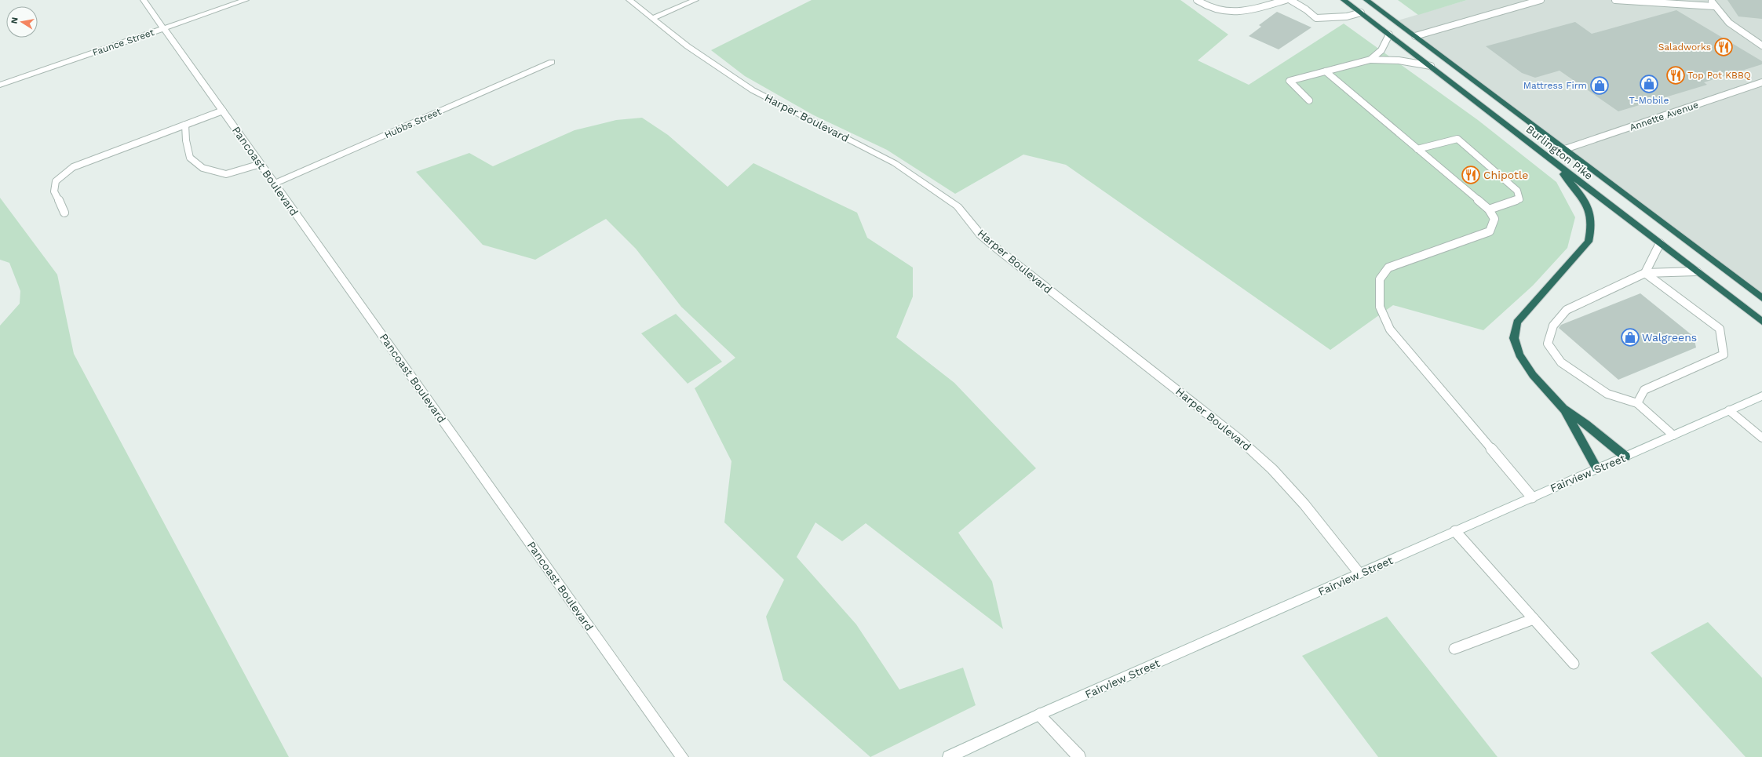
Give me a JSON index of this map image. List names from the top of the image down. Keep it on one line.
{"streets":{"highway":["Burlington Pike"],"street":["Faunce Street","Harper Boulevard","Hubbs Street","Pancoast Boulevard","Fairview Street"],"lane":["Annette Avenue"]},"crossings":[["Faunce Street","Pancoast Boulevard"],["Annette Avenue","Burlington Pike"],["Harper Boulevard","Fairview Street"],["Hubbs Street","Pancoast Boulevard"]],"places":{"restaurant":["Saladworks","Top Pot KBBQ","Chipotle"],"shop":["T-Mobile","Mattress Firm","Walgreens"]},"north":"left"}
